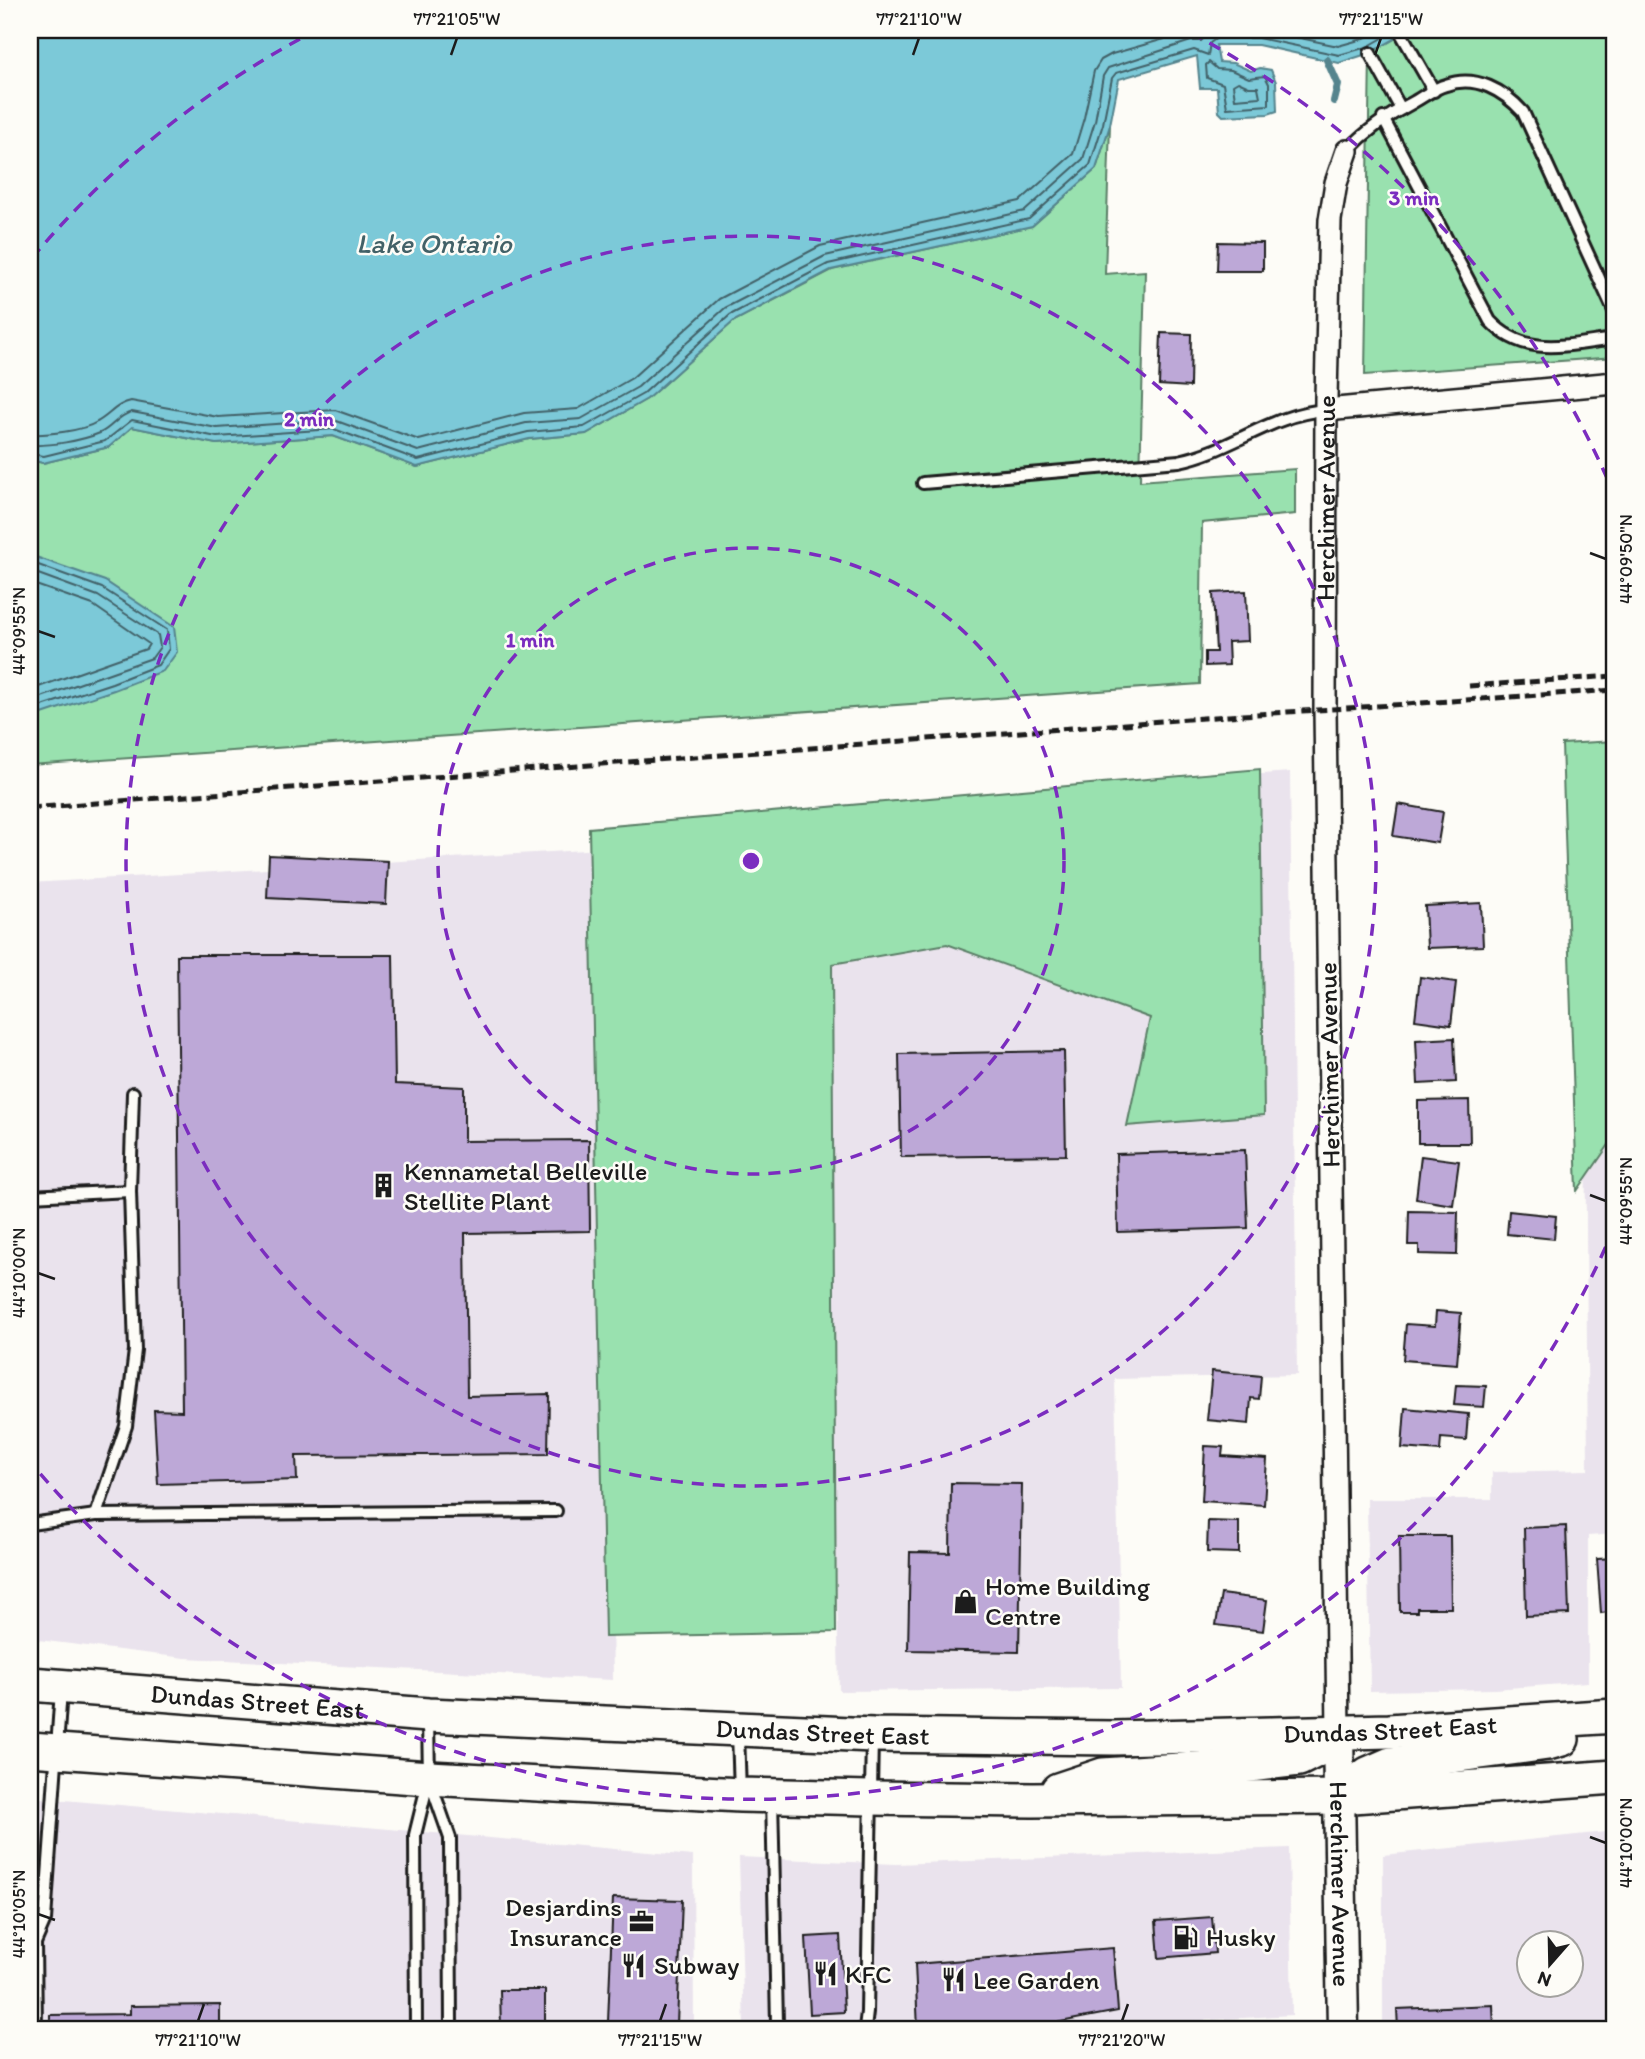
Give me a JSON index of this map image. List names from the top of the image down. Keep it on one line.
{"streets":{"main road":["Dundas Street East"],"street":["Herchimer Avenue"]},"crossings":[["Herchimer Avenue","Dundas Street East"]],"water":["Lake Ontario"],"places":{"building":["Kennametal Belleville Stellite Plant"],"shop":["Home Building Centre"],"office":["Desjardins Insurance"],"fuel station":["Husky"],"restaurant":["Subway","KFC","Lee Garden"]},"north":"bottom","coordinates":["77°21'05\"W","77°21'10\"W","77°21'15\"W","44°09'50\"N","44°09'55\"N","44°10'00\"N","44°10'05\"N","77°21'20\"W"],"rings":["3 min","2 min","1 min"]}
